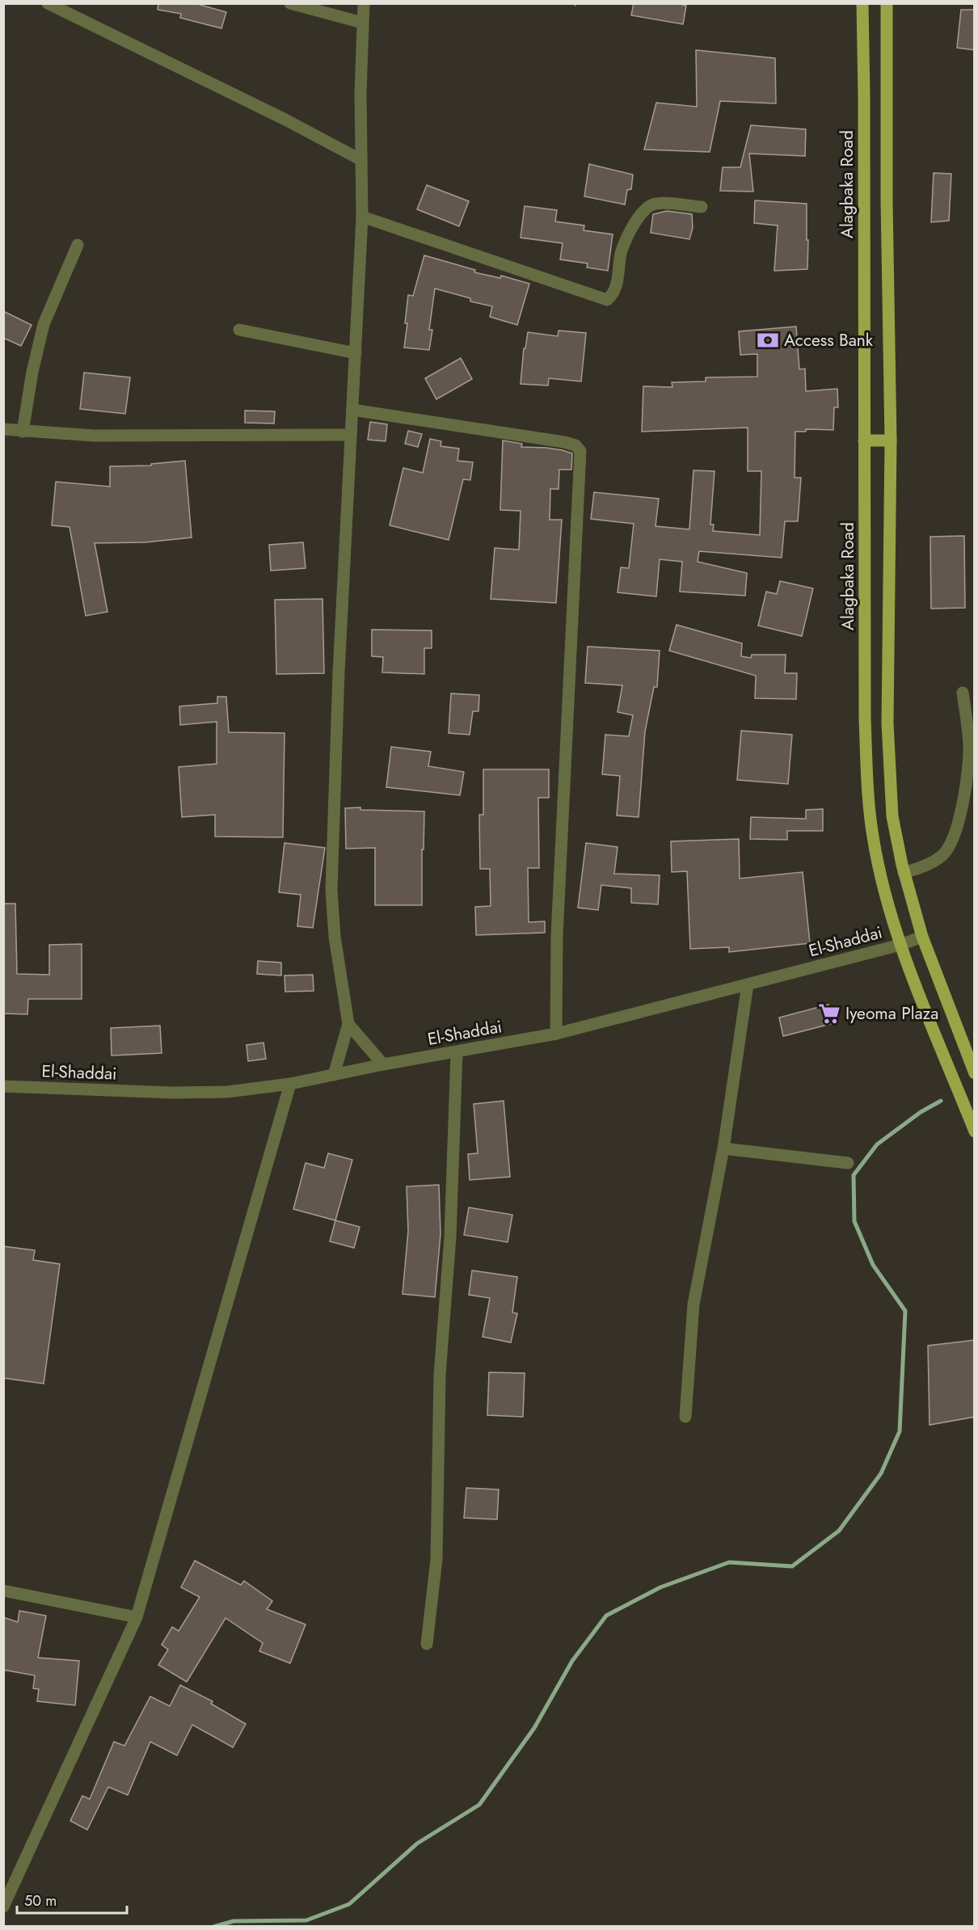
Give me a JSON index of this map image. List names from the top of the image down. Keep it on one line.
{"streets":{"main road":["Alagbaka Road"],"street":["El-Shaddai"]},"crossings":[["Alagbaka Road","El-Shaddai"]],"places":{"bank":["Access Bank"],"supermarket":["Iyeoma Plaza"]},"scale_bar":"50 m"}
